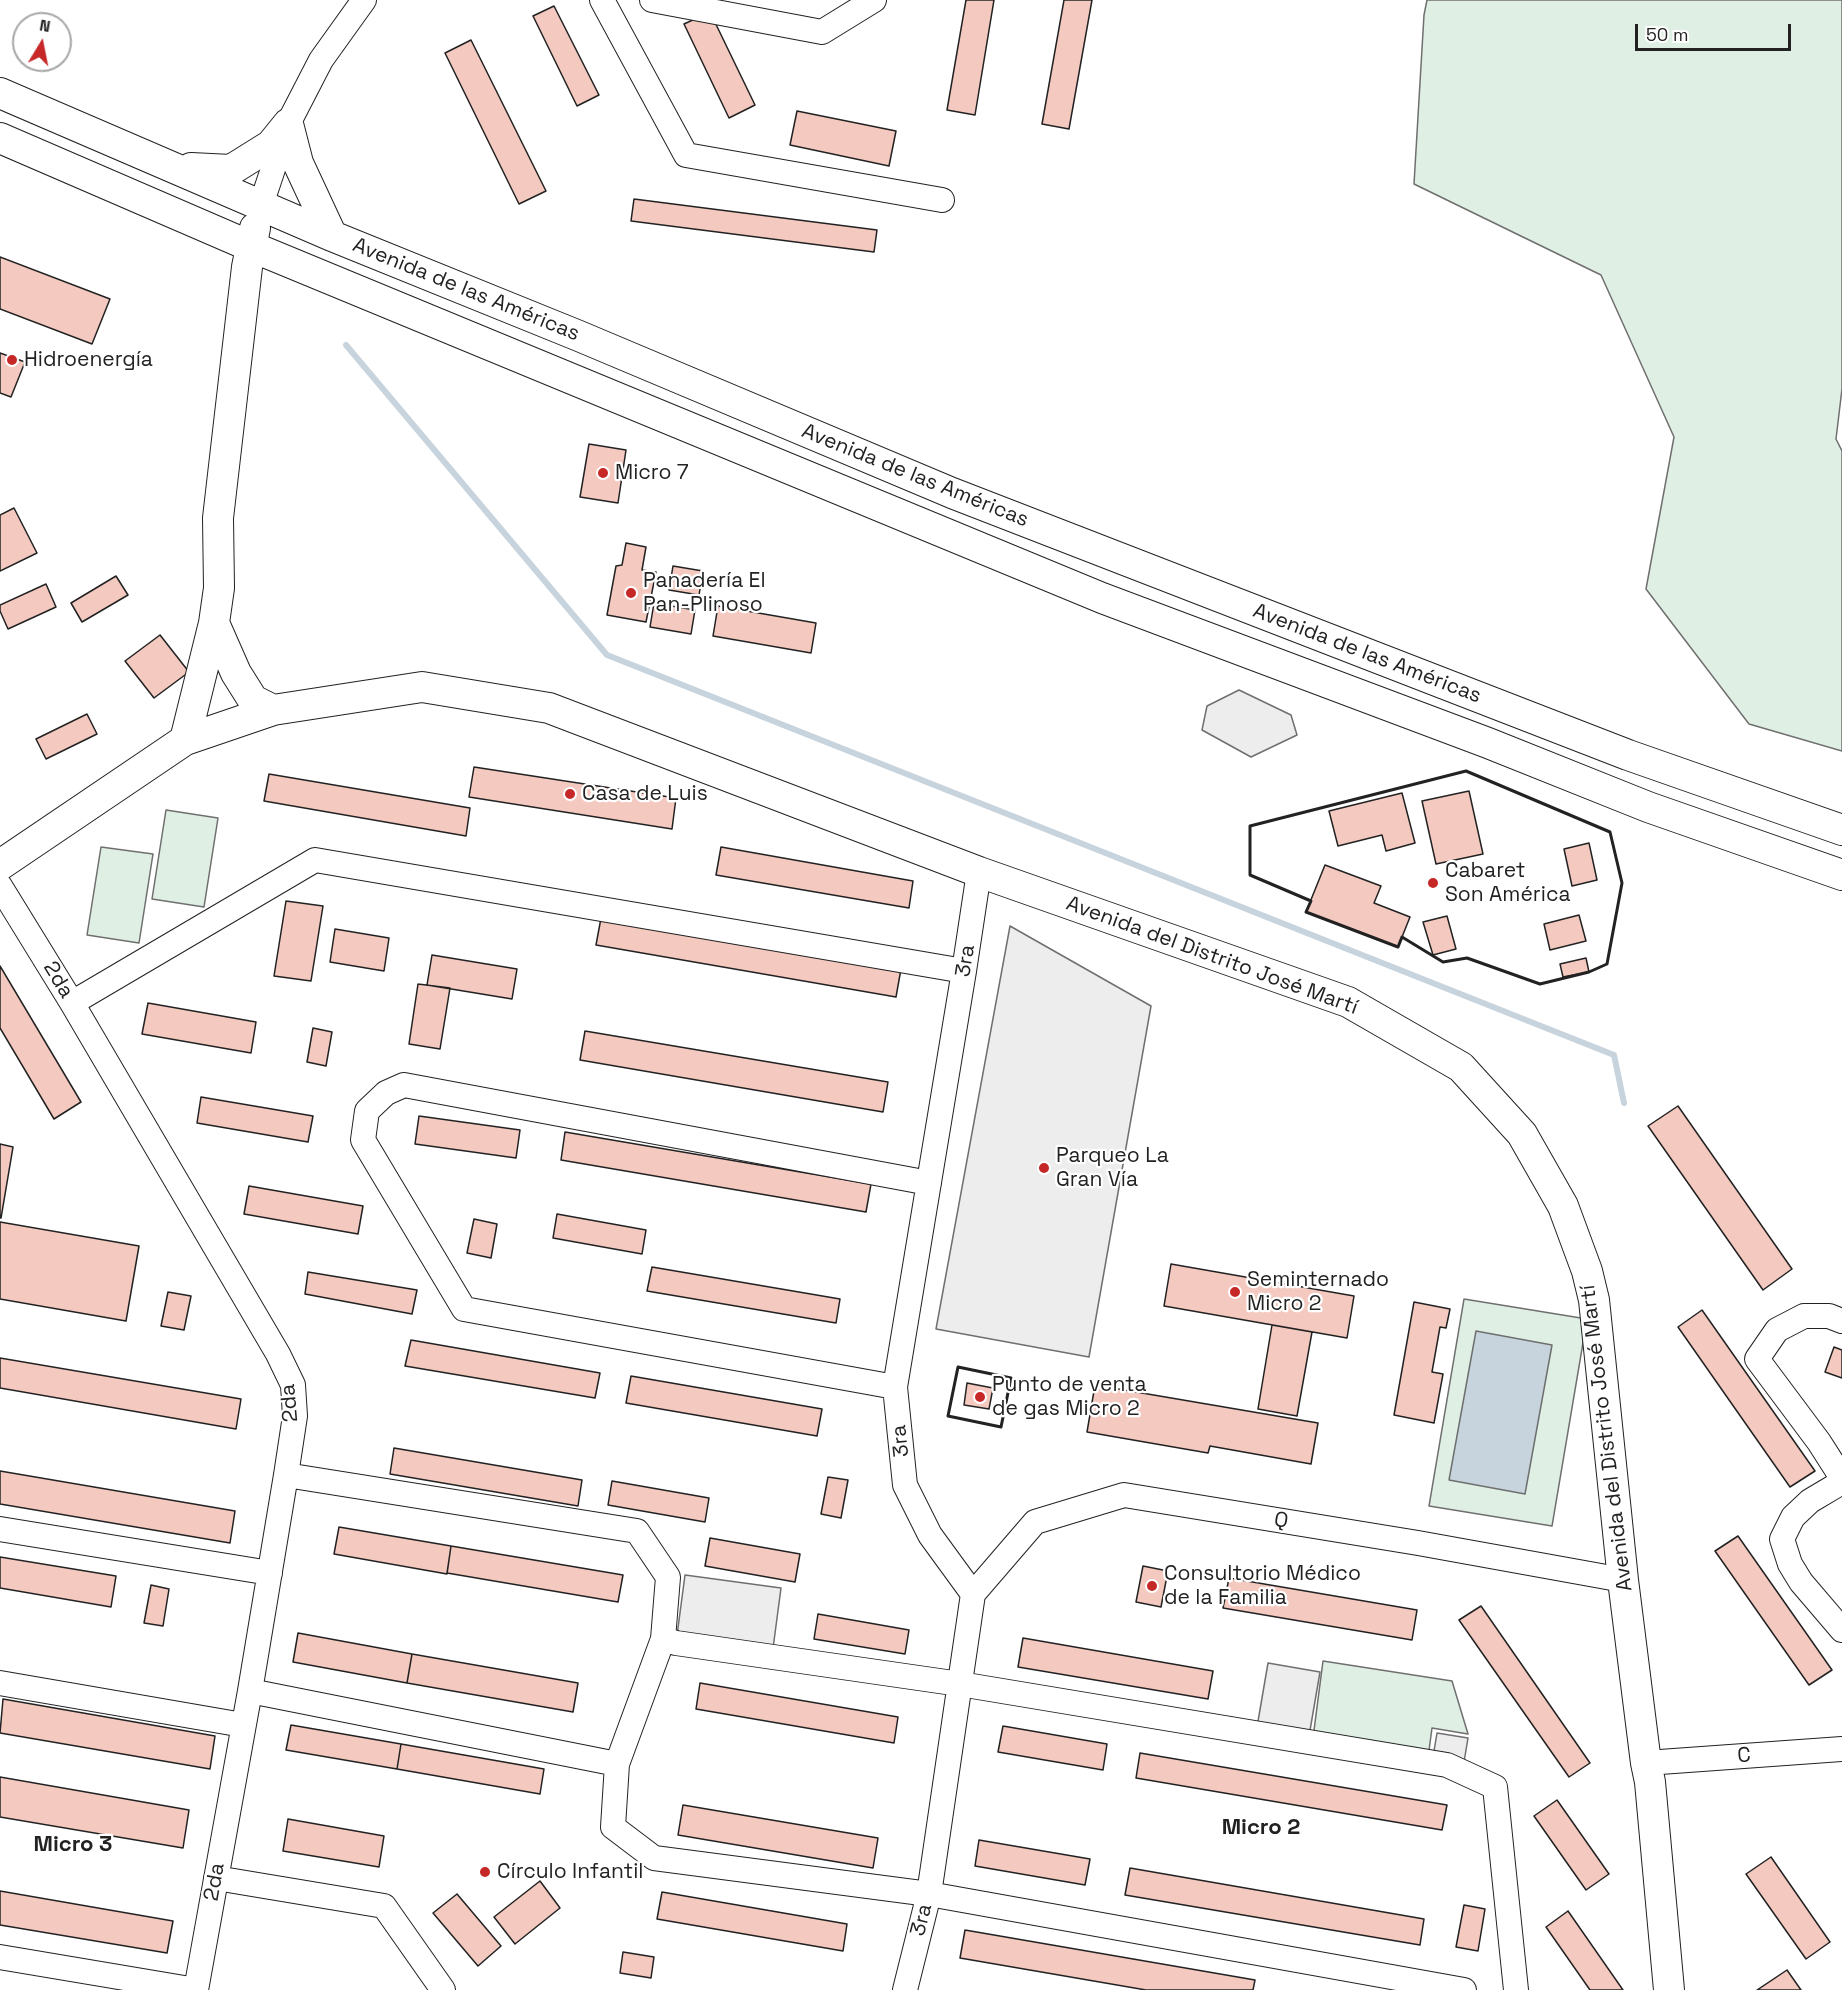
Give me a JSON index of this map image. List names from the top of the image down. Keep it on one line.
{"streets":{"main road":["Avenida de las Américas","Avenida del Distrito José Martí"],"street":["3ra","2da","Q","C"]},"crossings":[["Avenida del Distrito José Martí","3ra"],["Avenida del Distrito José Martí","Q"],["Avenida del Distrito José Martí","C"],["3ra","Q"]],"districts":["Micro 2","Micro 3"],"places":["Hidroenergía","Micro 7","Panadería El Pan-Plinoso","Casa de Luis","Cabaret Son América","Parqueo La Gran Vía","Seminternado Micro 2","Punto de venta de gas Micro 2","Consultorio Médico de la Familia","Círculo Infantil"],"scale_bar":"50 m","north":"top"}
